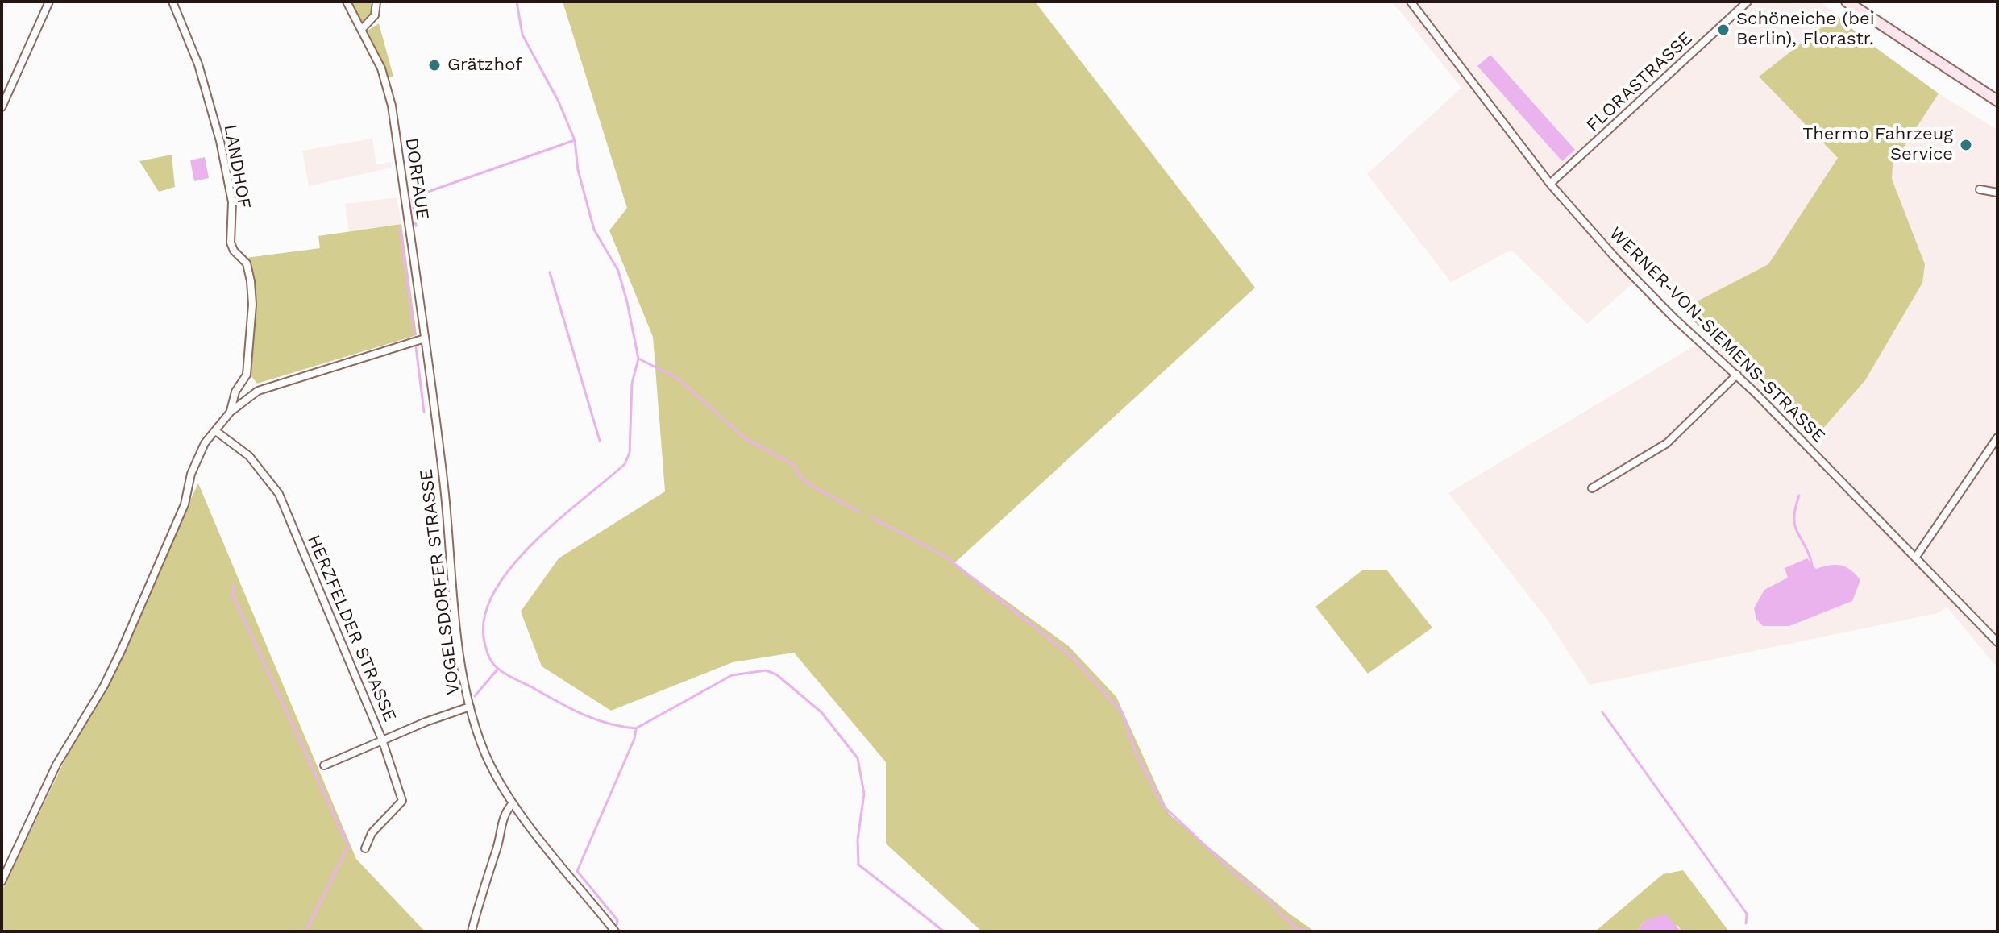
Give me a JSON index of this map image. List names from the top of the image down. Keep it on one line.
{"streets":{"street":["FLORASTRASSE","LANDHOF","DORFAUE","WERNER-VON-SIEMENS-STRASSE","VOGELSDORFER STRASSE","HERZFELDER STRASSE"]},"crossings":[["FLORASTRASSE","WERNER-VON-SIEMENS-STRASSE"],["DORFAUE","VOGELSDORFER STRASSE"]],"places":["Schöneiche (bei Berlin), Florastr.","Grätzhof","Thermo Fahrzeug Service"]}
